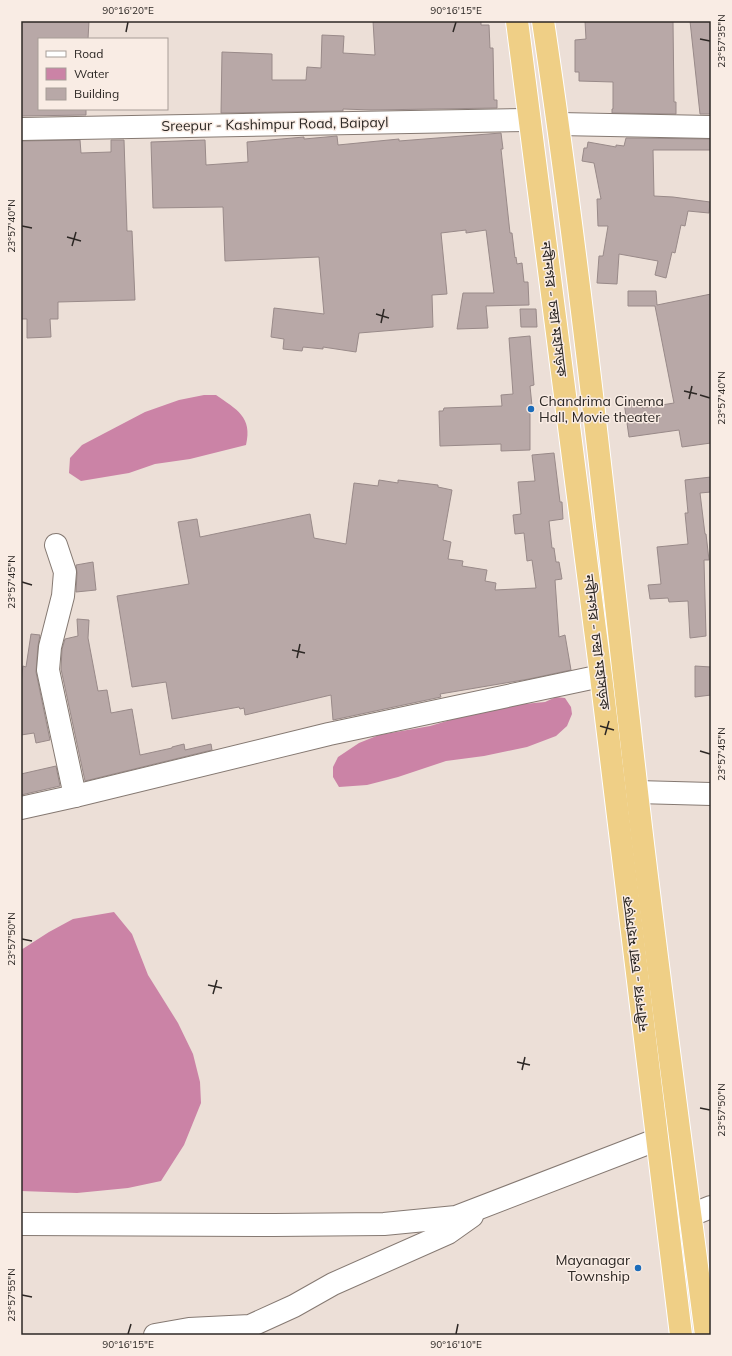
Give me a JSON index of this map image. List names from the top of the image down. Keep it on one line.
{"streets":{"highway":["নবীনগর - চন্দ্রা মহাসড়ক"],"street":["Sreepur - Kashimpur Road, Baipayl"]},"crossings":[["Sreepur - Kashimpur Road, Baipayl","নবীনগর - চন্দ্রা মহাসড়ক"]],"places":["Chandrima Cinema Hall, Movie theater","Mayanagar Township"],"legend":["Road","Water","Building"],"coordinates":["90°16'20\"E","90°16'15\"E","23°57'35\"N","23°57'40\"N","23°57'45\"N","23°57'50\"N","23°57'55\"N","90°16'10\"E"]}
